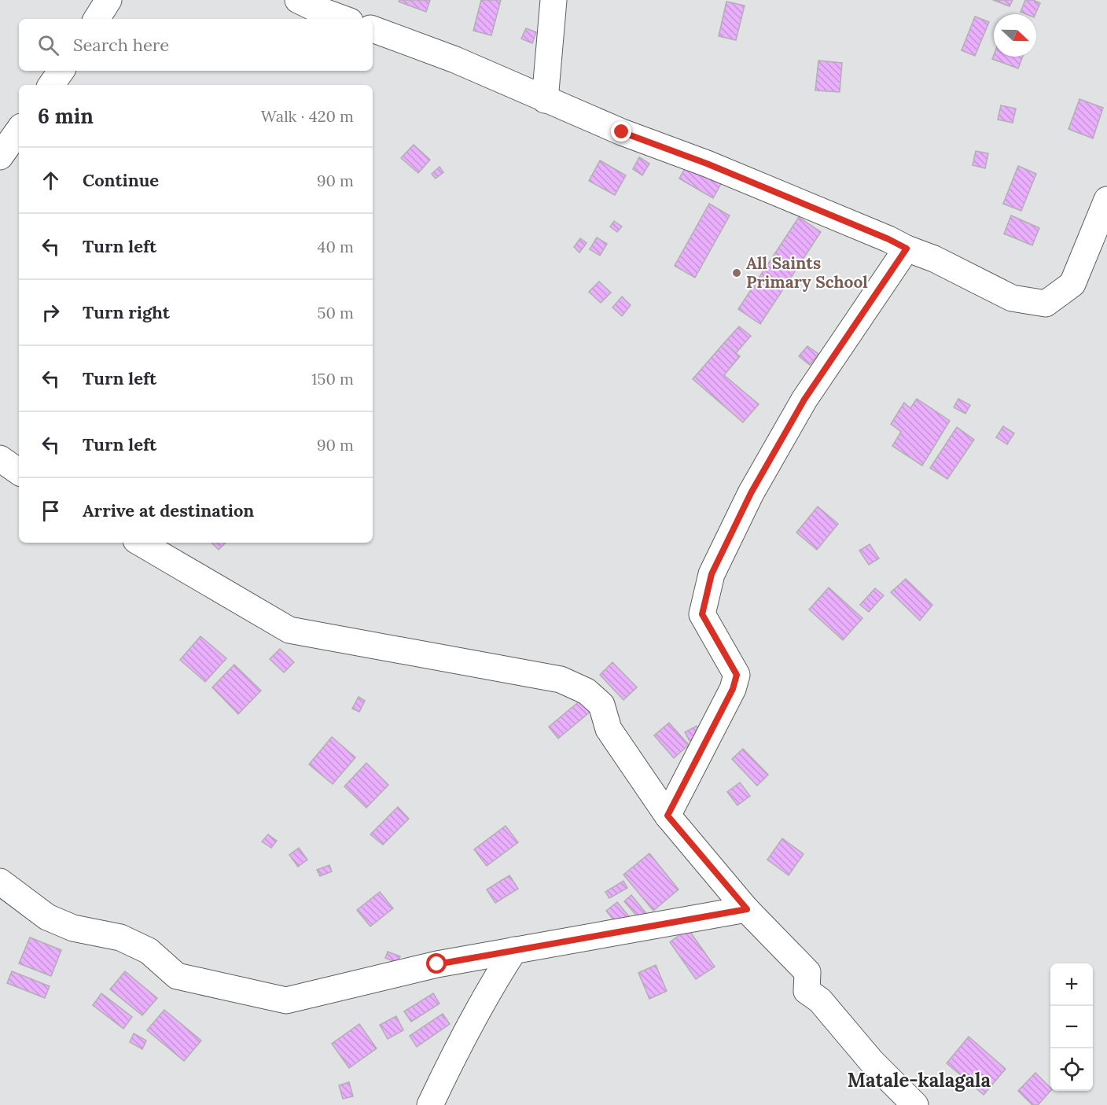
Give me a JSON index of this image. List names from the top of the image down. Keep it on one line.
{"districts":["Matale-kalagala"],"places":["All Saints Primary School"],"north":"right","page":{"search":"Search here","heading":["6 min","Walk · 420 m"],"list":[["Continue","90 m"],["Turn left","40 m"],["Turn right","50 m"],["Turn left","150 m"],["Turn left","90 m"],"Arrive at destination"],"map_buttons":["+","−"]}}
